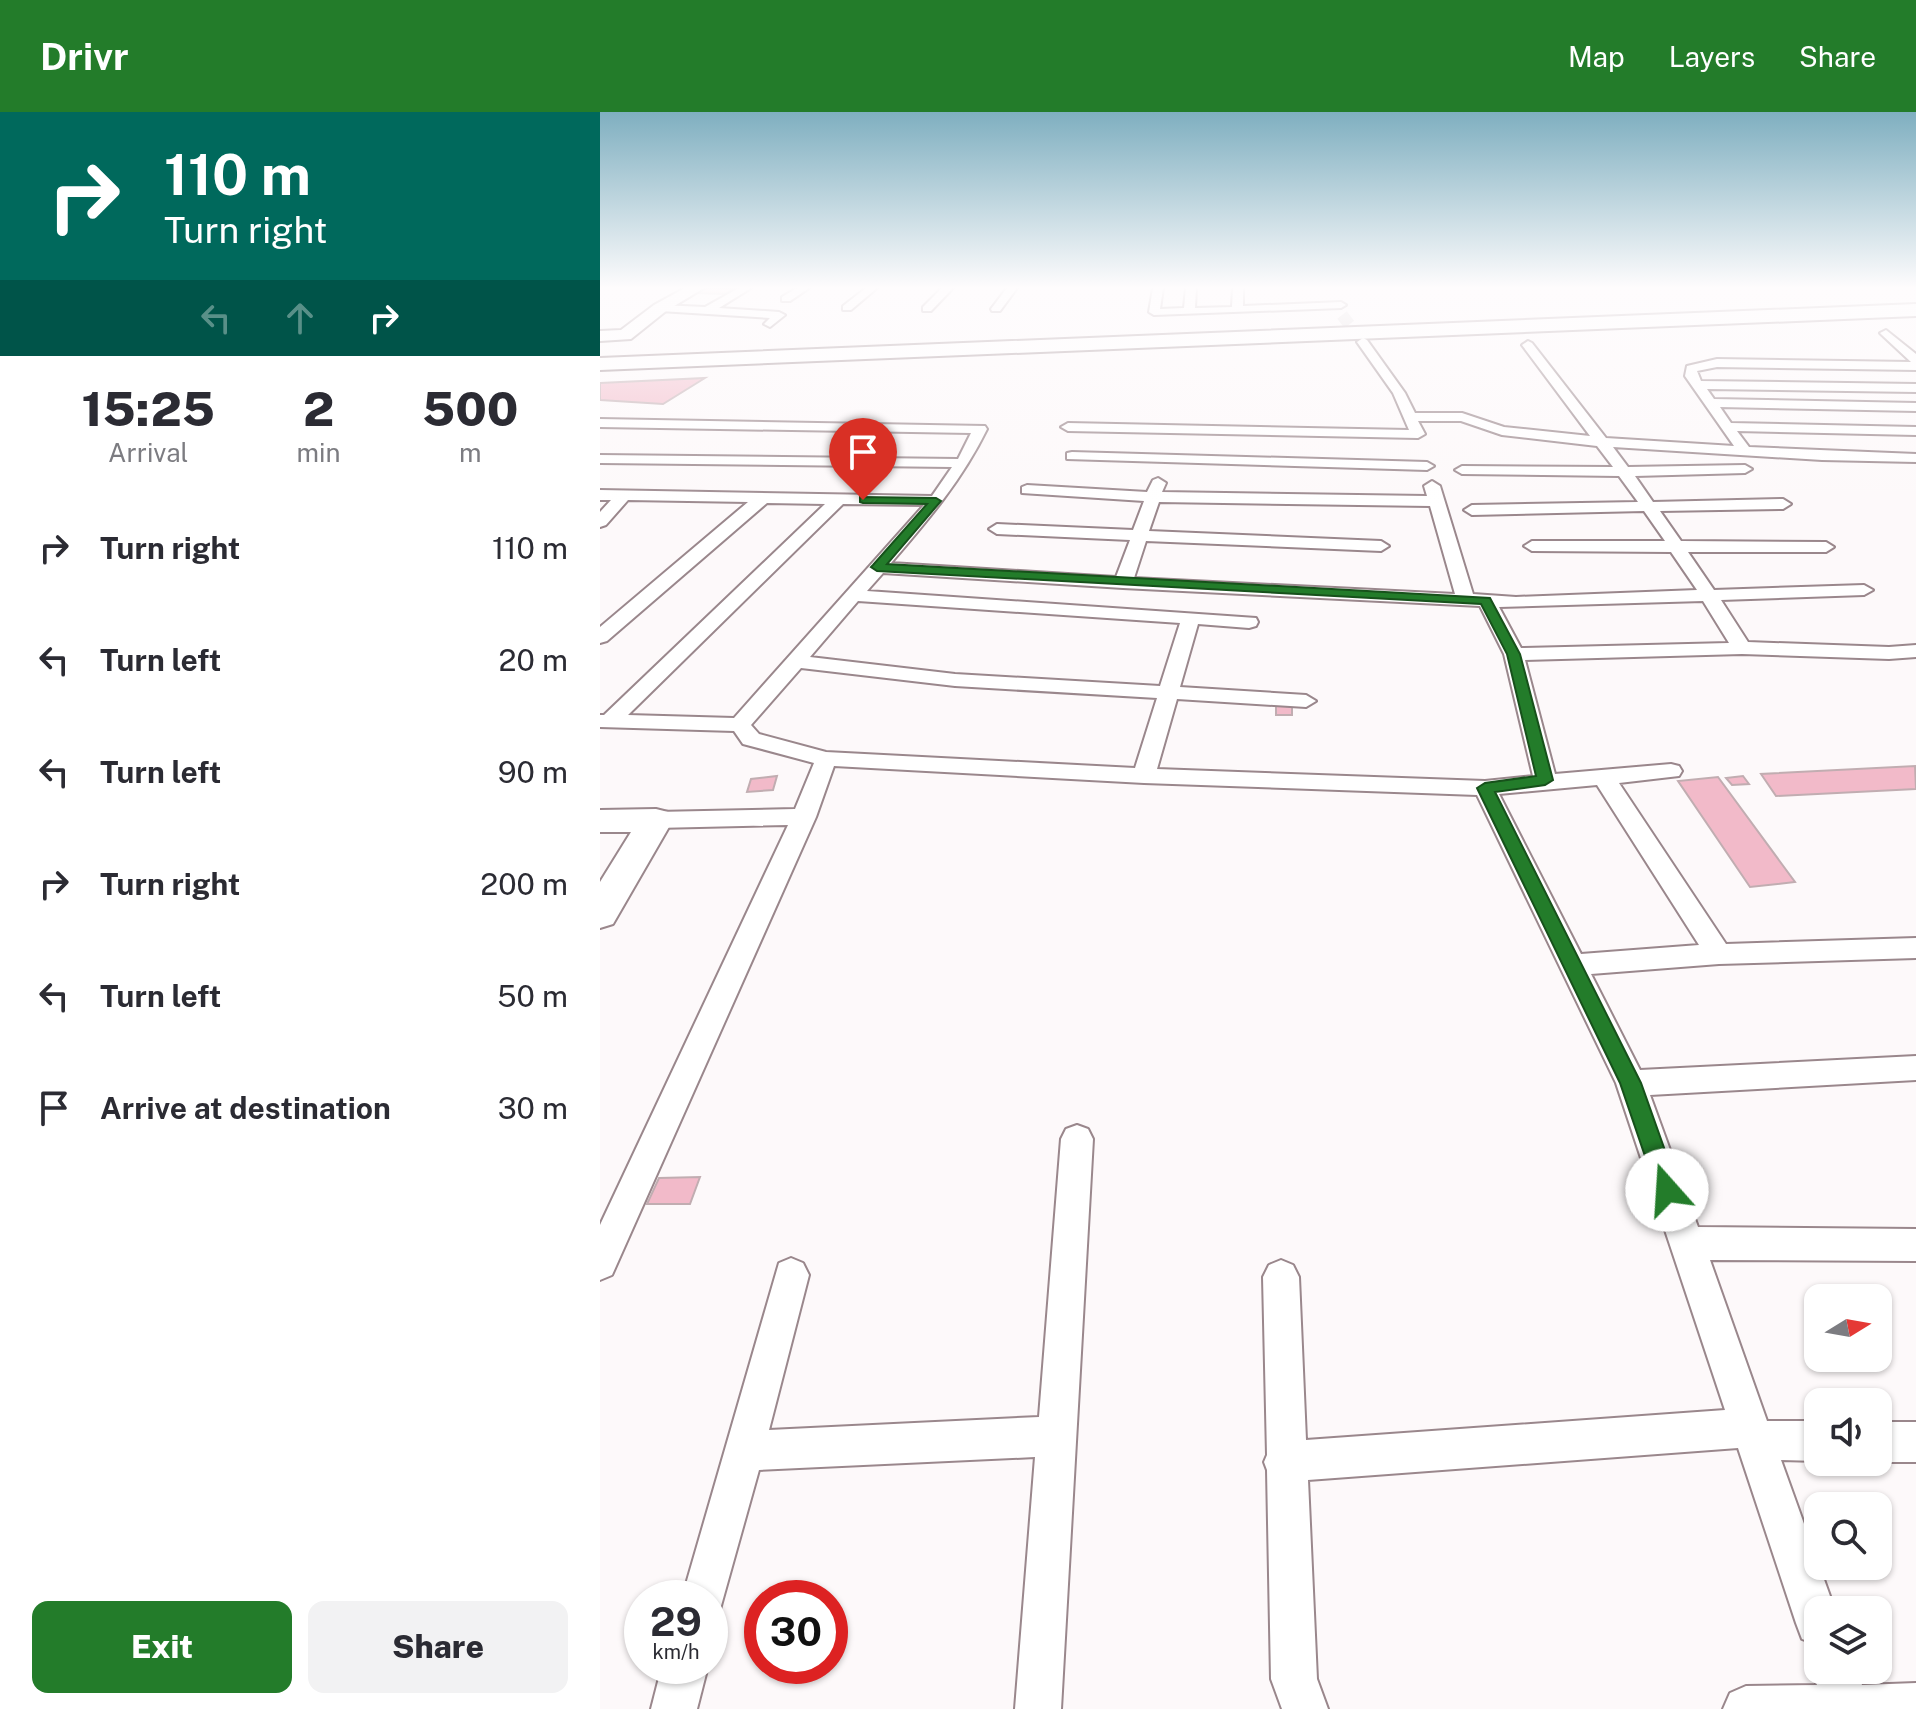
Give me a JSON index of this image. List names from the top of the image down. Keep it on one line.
{"north":"right","page":{"header":"Drivr","nav":["Map","Layers","Share"],"turn":["110 m","Turn right"],"eta":["15:25","Arrival","2","min","500","m"],"list":[{"name":"Turn right","value":"110 m"},{"name":"Turn left","value":"20 m"},{"name":"Turn left","value":"90 m"},{"name":"Turn right","value":"200 m"},{"name":"Turn left","value":"50 m"},{"name":"Arrive at destination","value":"30 m"}],"speed":"29 km/h","limit":"30","buttons":["Exit","Share"]}}
